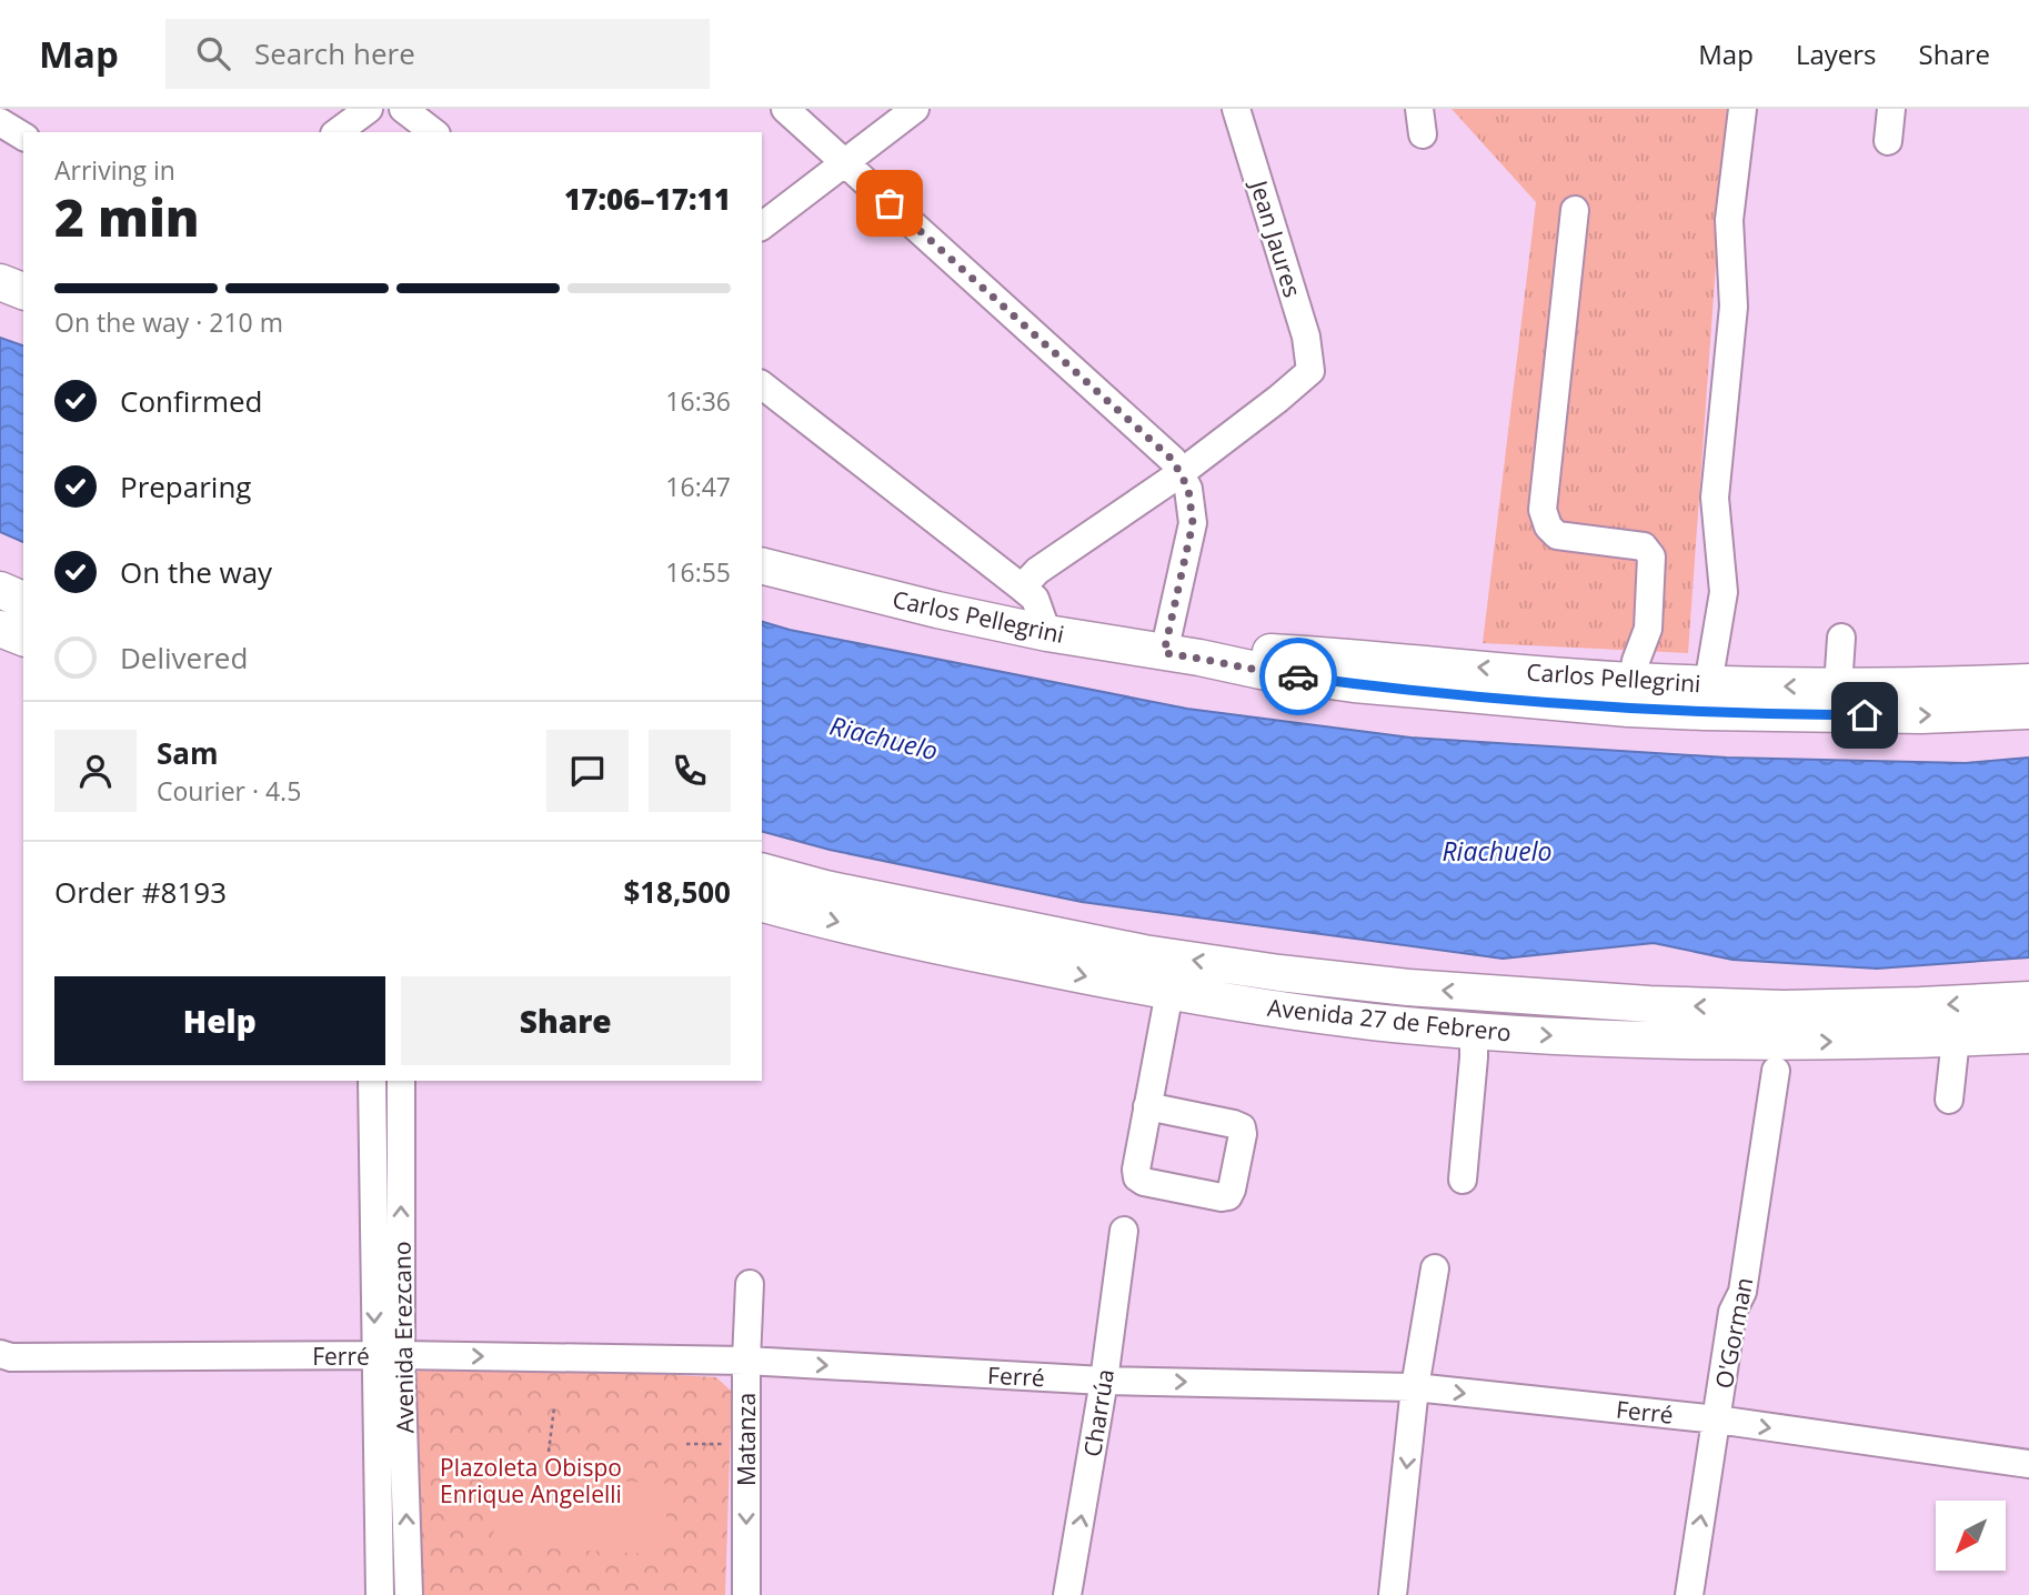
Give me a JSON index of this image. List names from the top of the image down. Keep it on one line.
{"streets":{"main road":["Carlos Pellegrini","Avenida 27 de Febrero"],"street":["Jean Jaures","O'Gorman","Avenida Erezcano","Ferré","Charrúa","Matanza"]},"crossings":[["Avenida 27 de Febrero","O'Gorman"],["O'Gorman","Ferré"],["Avenida Erezcano","Ferré"],["Ferré","Charrúa"],["Ferré","Matanza"]],"one_way":["Ferré","Charrúa","Matanza"],"water":["Riachuelo"],"parks":["Plazoleta Obispo Enrique Angelelli"],"north":"bottom left","page":{"header":"Map","search":"Search here","nav":["Map","Layers","Share"],"heading":["2 min","Arriving in","17:06–17:11"],"panel":["Sam","Courier · 4.5","Order #8193","$18,500"],"bar":"On the way · 210 m","list":[["Confirmed","16:36"],["Preparing","16:47"],["On the way","16:55"],"Delivered"],"buttons":["Help","Share"]}}
